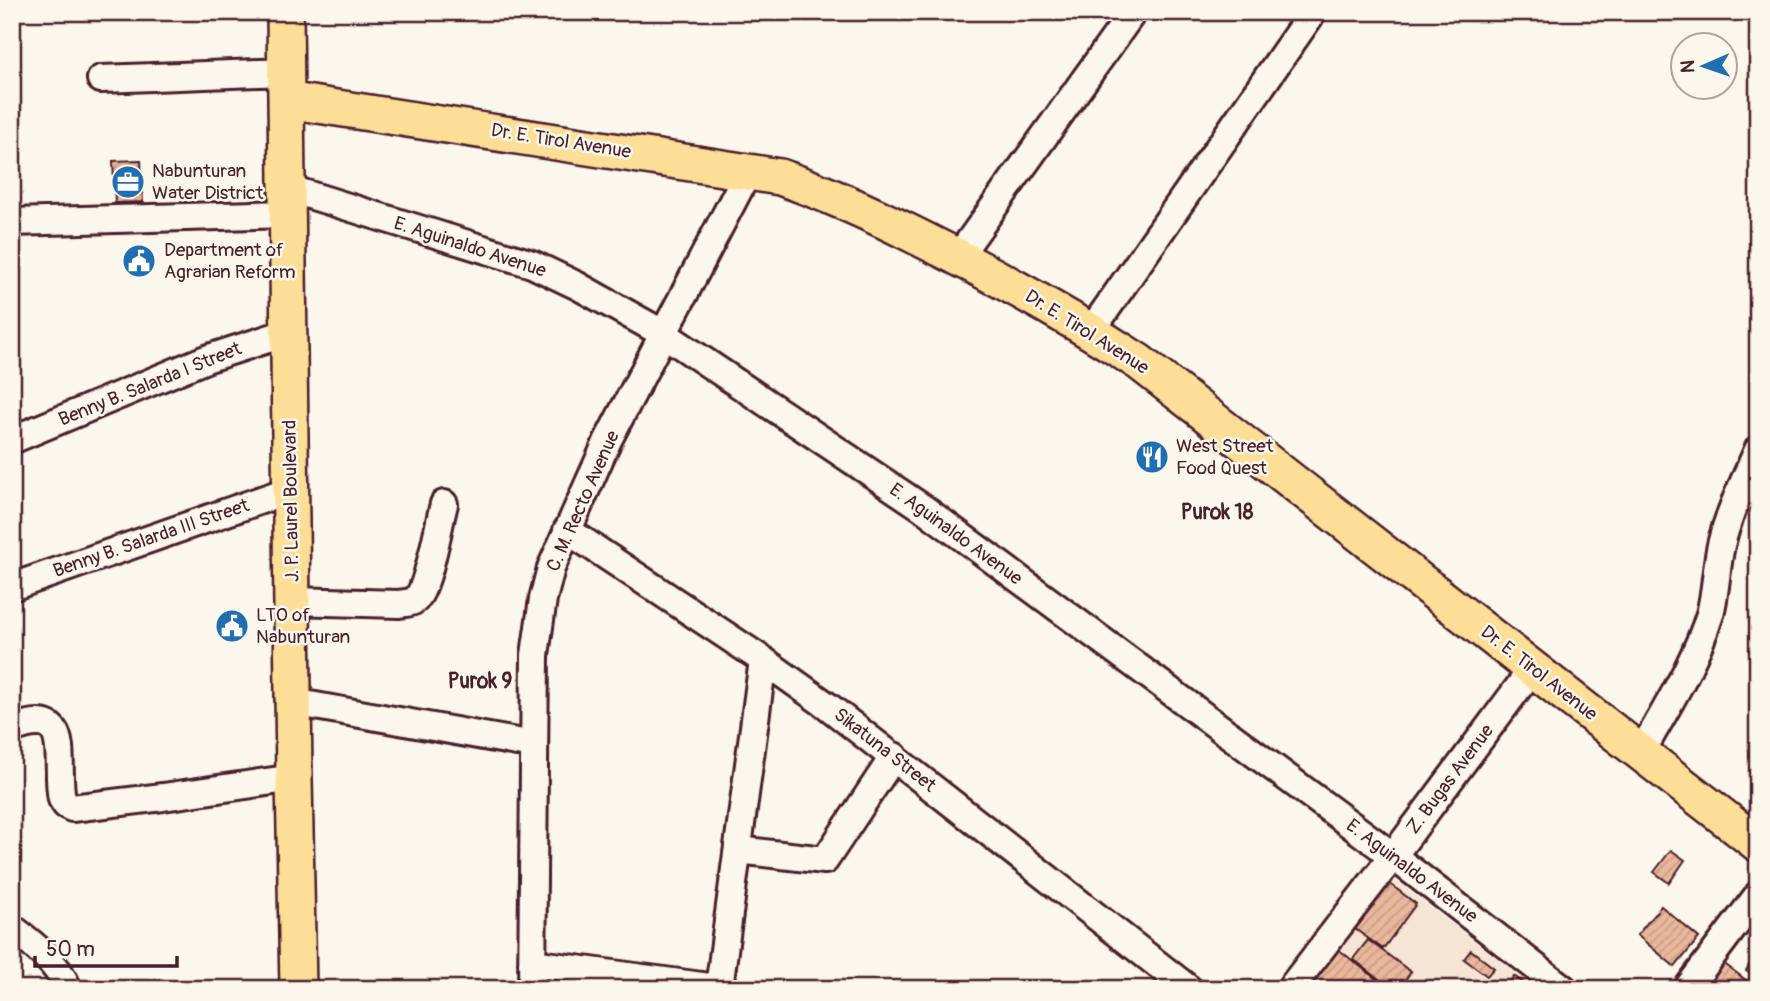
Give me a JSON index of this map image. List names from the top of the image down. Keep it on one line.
{"streets":{"main road":["Dr. E. Tirol Avenue","J. P. Laurel Boulevard"],"street":["E. Aguinaldo Avenue","Benny B. Salarda I Street","C. M. Recto Avenue","Benny B. Salarda III Street","Sikatuna Street","Z. Bugas Avenue"]},"crossings":[["Dr. E. Tirol Avenue","J. P. Laurel Boulevard"],["Dr. E. Tirol Avenue","C. M. Recto Avenue"],["Dr. E. Tirol Avenue","Z. Bugas Avenue"],["E. Aguinaldo Avenue","J. P. Laurel Boulevard"],["E. Aguinaldo Avenue","C. M. Recto Avenue"],["E. Aguinaldo Avenue","Z. Bugas Avenue"],["Benny B. Salarda I Street","J. P. Laurel Boulevard"],["J. P. Laurel Boulevard","Benny B. Salarda III Street"],["C. M. Recto Avenue","Sikatuna Street"]],"districts":["Purok 18","Purok 9"],"places":{"office":["Nabunturan Water District"],"public building":["Department of Agrarian Reform","LTO of Nabunturan"],"restaurant":["West Street Food Quest"]},"scale_bar":"50 m","north":"left"}
